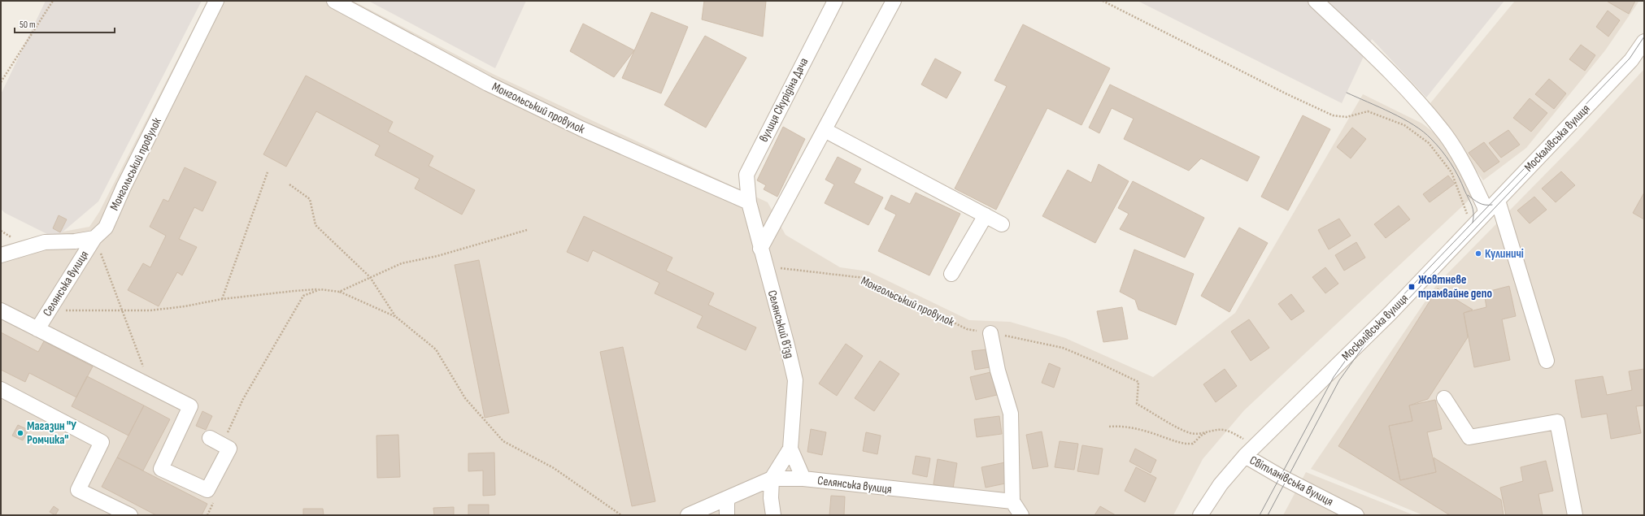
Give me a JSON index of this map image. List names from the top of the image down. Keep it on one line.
{"streets":{"street":["вулиця Скурідіна Дача","Монгольський провулок","Москалівська вулиця","Селянська вулиця","Селянський вʼїзд","Світланівська вулиця"]},"crossings":[["вулиця Скурідіна Дача","Монгольський провулок"],["вулиця Скурідіна Дача","Селянський вʼїзд"],["Монгольський провулок","Селянська вулиця"],["Монгольський провулок","Селянський вʼїзд"],["Москалівська вулиця","Світланівська вулиця"],["Селянська вулиця","Селянський вʼїзд"]],"places":{"other":["Кулиничі","Магазин \"У Ромчика\""],"transit":["Жовтневе трамвайне депо"]},"scale_bar":"50 m"}
